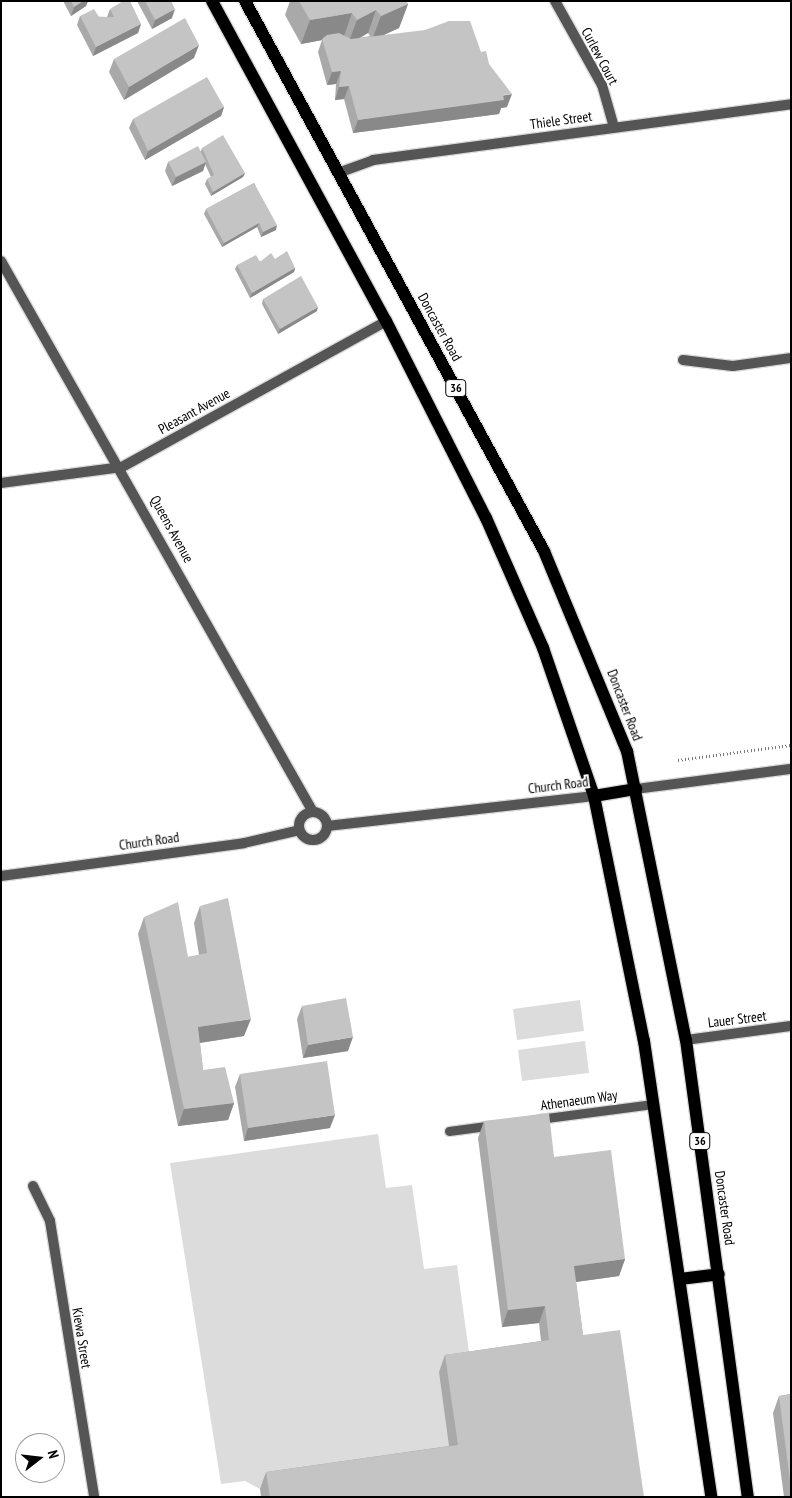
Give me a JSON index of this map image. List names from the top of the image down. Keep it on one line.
{"streets":{"main road":["Doncaster Road","36","Church Road"],"street":["Curlew Court","Thiele Street","Pleasant Avenue","Queens Avenue","Lauer Street","Kiewa Street"],"lane":["Athenaeum Way"]},"crossings":[["Curlew Court","Thiele Street"],["Thiele Street","Doncaster Road"],["Doncaster Road","Church Road"],["Doncaster Road","Lauer Street"],["36","Pleasant Avenue"],["36","Church Road"],["36","Athenaeum Way"],["Pleasant Avenue","Queens Avenue"],["Queens Avenue","Church Road"]],"north":"right"}
